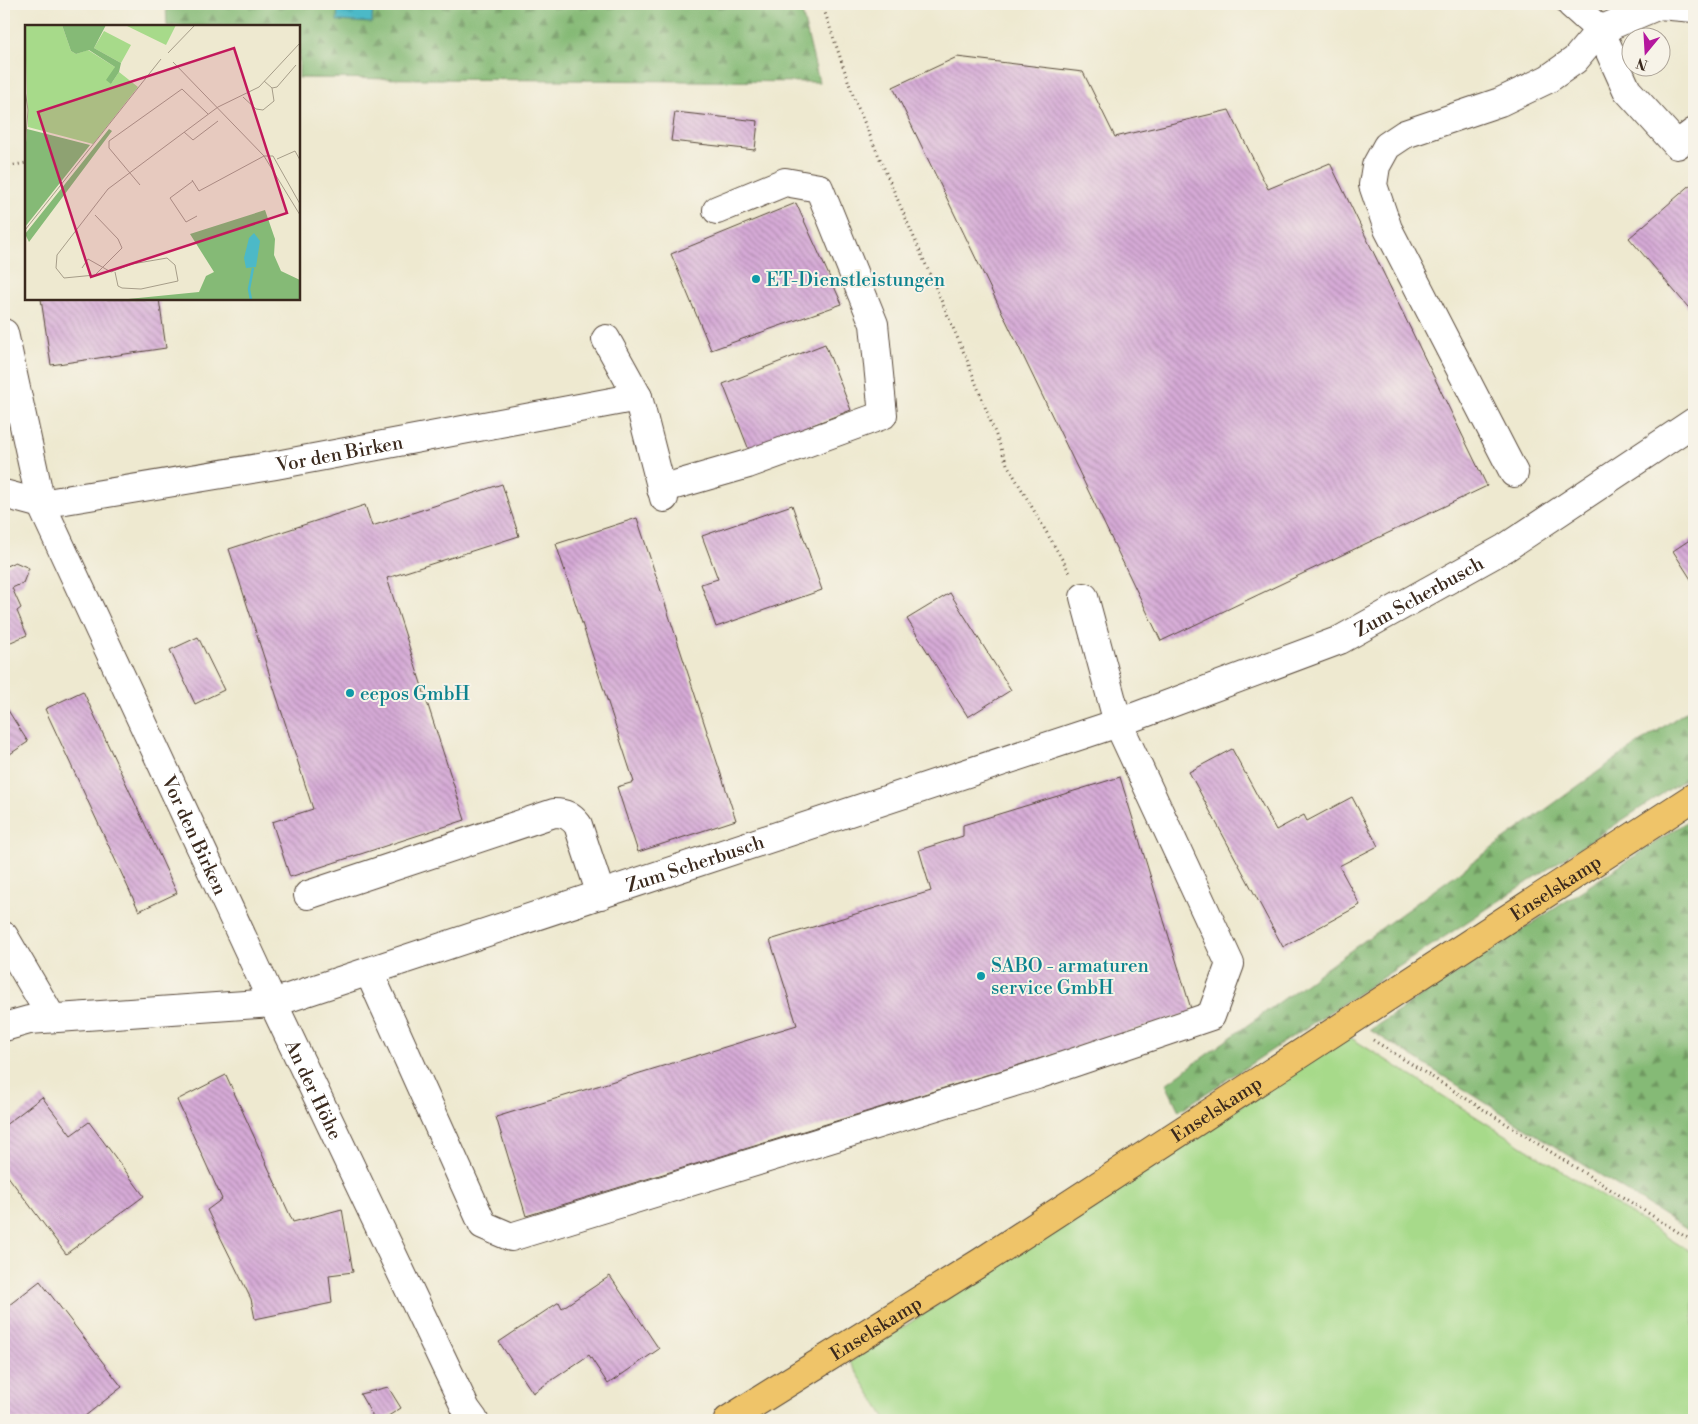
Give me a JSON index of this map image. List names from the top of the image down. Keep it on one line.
{"streets":{"main road":["Enselskamp"],"street":["Vor den Birken","Zum Scherbusch","An der Höhe"]},"crossings":[["Vor den Birken","Zum Scherbusch"],["Vor den Birken","An der Höhe"],["Zum Scherbusch","An der Höhe"]],"places":["ET-Dienstleistungen","eepos GmbH","SABO - armaturen service GmbH"],"north":"bottom"}
